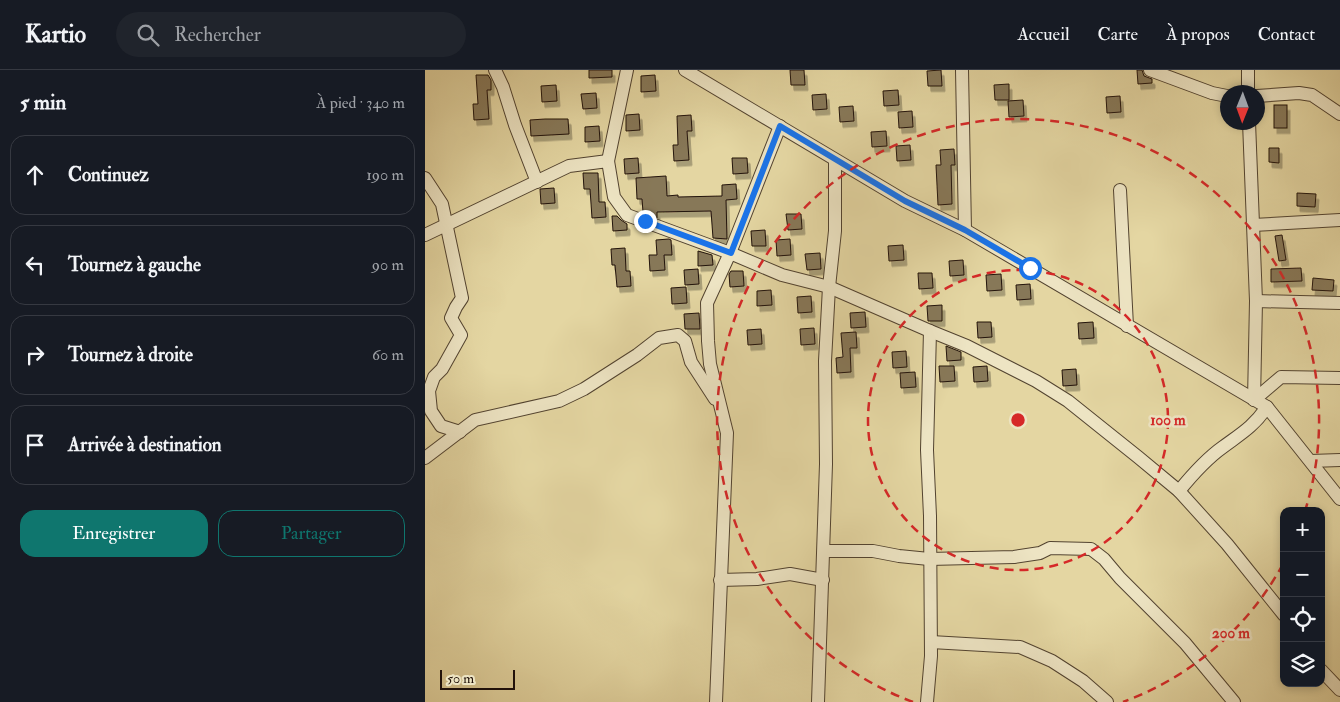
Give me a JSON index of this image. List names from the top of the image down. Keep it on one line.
{"scale_bar":"50 m","north":"bottom","page":{"header":"Kartio","search":"Rechercher","nav":["Accueil","Carte","À propos","Contact"],"heading":["5 min","À pied · 340 m"],"list":[["Continuez","190 m"],["Tournez à gauche","90 m"],["Tournez à droite","60 m"],"Arrivée à destination"],"buttons":["Enregistrer","Partager"],"map_buttons":["+","−"],"scale":"50 m"},"rings":["100 m","200 m"]}
